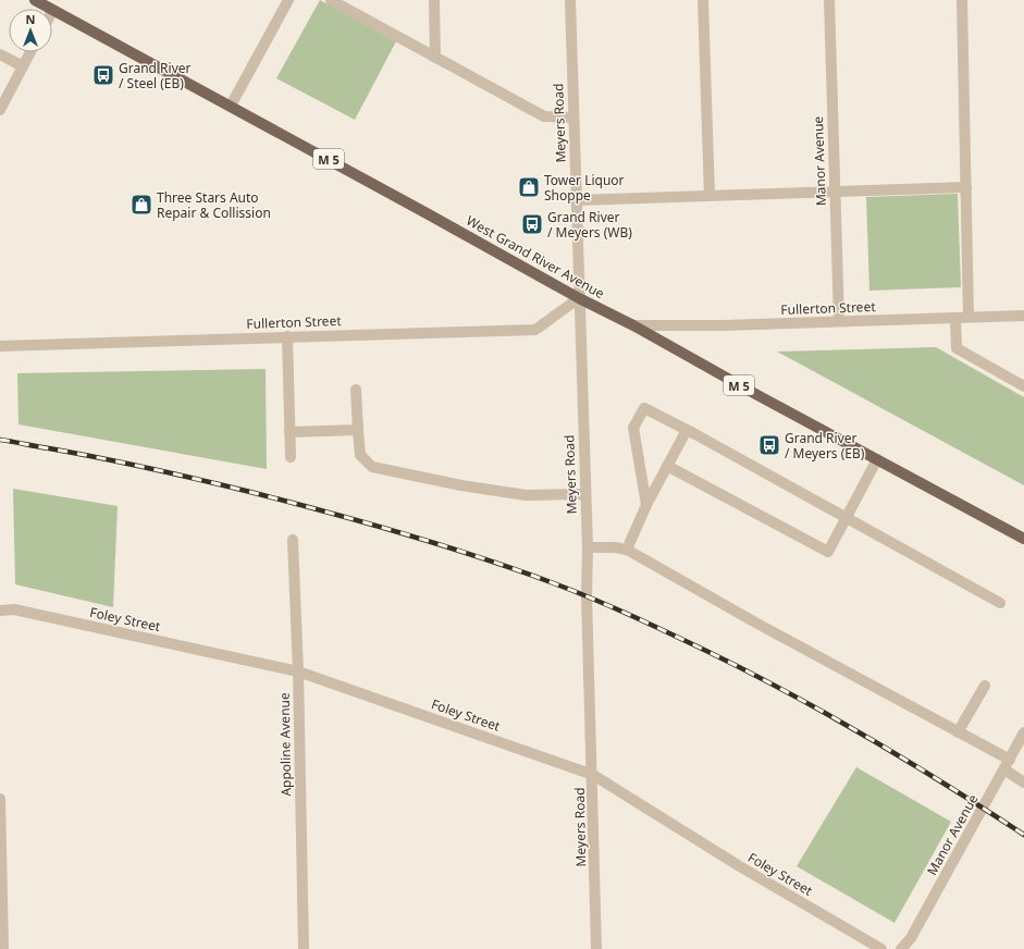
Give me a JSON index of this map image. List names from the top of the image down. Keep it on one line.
{"streets":{"main road":["M 5","West Grand River Avenue"],"street":["Meyers Road","Manor Avenue","Fullerton Street","Foley Street","Appoline Avenue"]},"crossings":[["Meyers Road","West Grand River Avenue"],["Meyers Road","Fullerton Street"],["Meyers Road","Foley Street"],["Manor Avenue","Fullerton Street"],["West Grand River Avenue","Fullerton Street"],["Foley Street","Appoline Avenue"]],"places":{"bus stop":["Grand River / Steel (EB)","Grand River / Meyers (WB)","Grand River / Meyers (EB)"],"shop":["Tower Liquor Shoppe","Three Stars Auto Repair & Collission"]},"north":"top"}
